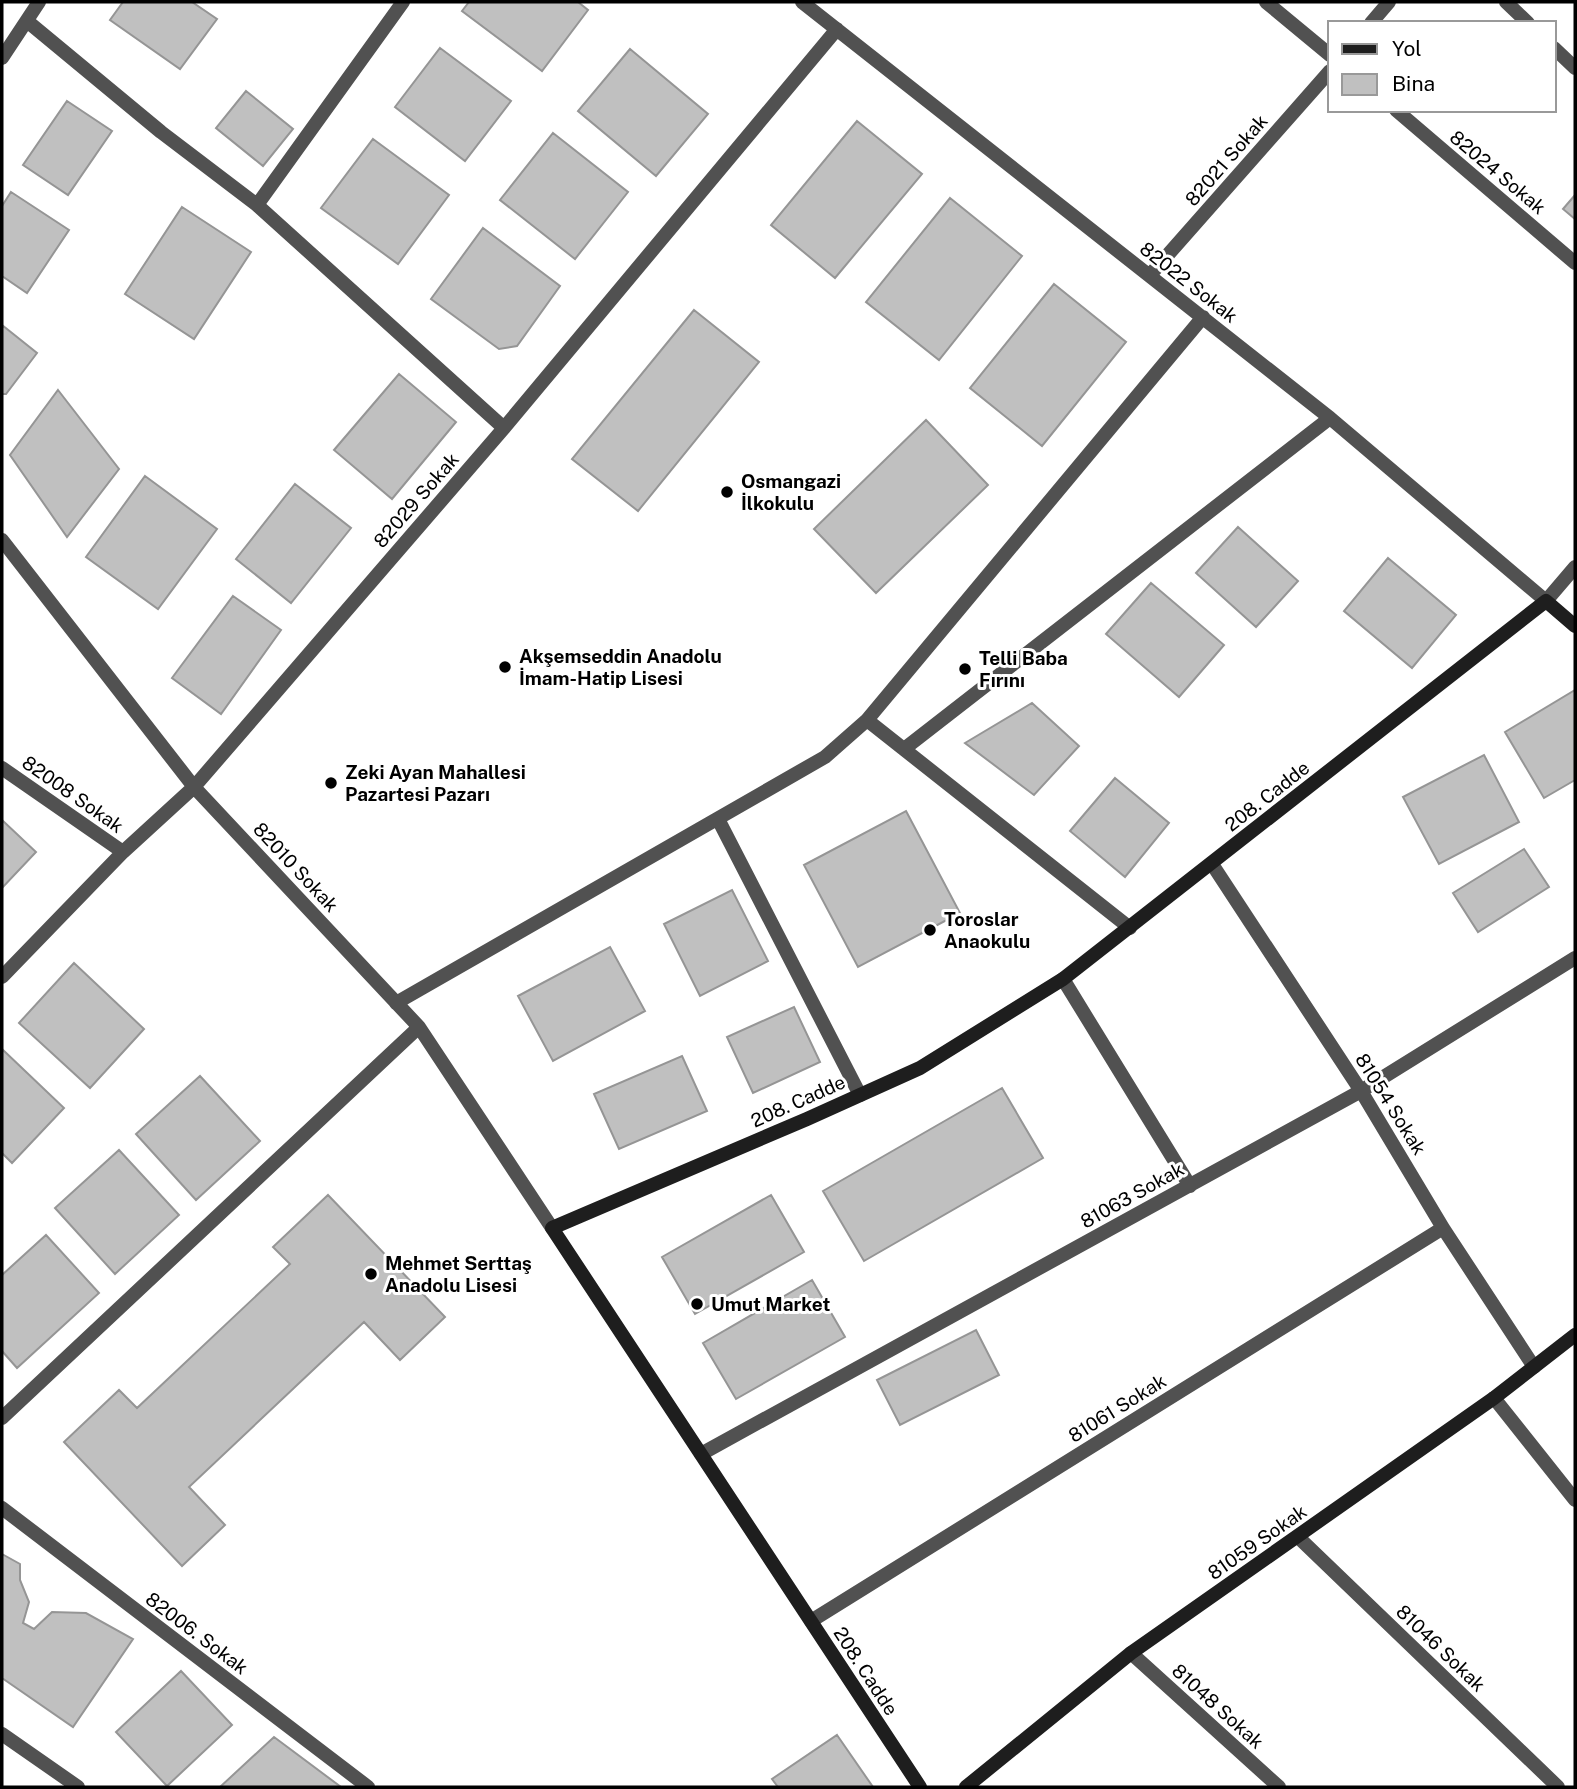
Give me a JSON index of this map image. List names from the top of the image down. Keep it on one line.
{"streets":{"street":["82021 Sokak","82024 Sokak","82022 Sokak","82029 Sokak","82008 Sokak","208. Cadde","82010 Sokak","81054 Sokak","81063 Sokak","81061 Sokak","81059 Sokak","82006. Sokak","81046 Sokak","81048 Sokak"]},"crossings":[["82021 Sokak","82022 Sokak"],["82022 Sokak","82029 Sokak"],["82022 Sokak","208. Cadde"],["82029 Sokak","82008 Sokak"],["82029 Sokak","82010 Sokak"],["208. Cadde","82010 Sokak"],["208. Cadde","81054 Sokak"],["208. Cadde","81063 Sokak"],["208. Cadde","81061 Sokak"],["81054 Sokak","81063 Sokak"],["81054 Sokak","81061 Sokak"],["81054 Sokak","81059 Sokak"],["81059 Sokak","81046 Sokak"],["81059 Sokak","81048 Sokak"]],"places":["Osmangazi İlkokulu","Akşemseddin Anadolu İmam-Hatip Lisesi","Telli Baba Fırını","Zeki Ayan Mahallesi Pazartesi Pazarı","Toroslar Anaokulu","Mehmet Serttaş Anadolu Lisesi","Umut Market"],"legend":["Yol","Bina"]}
